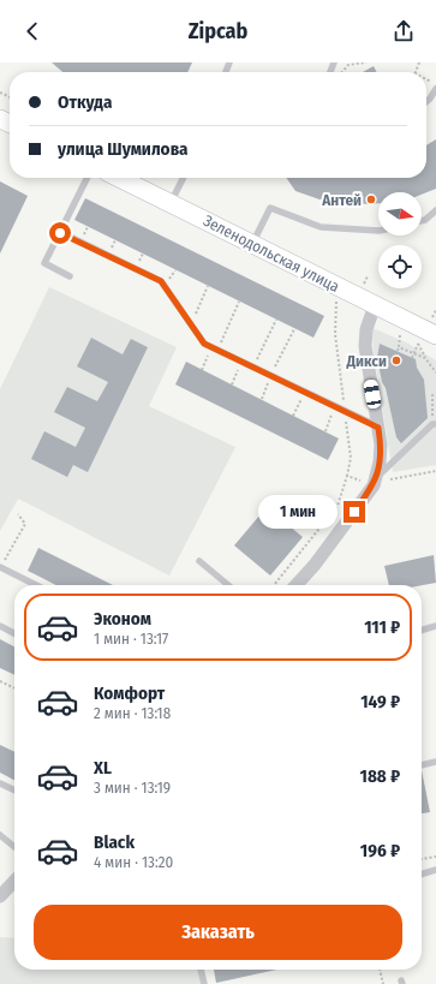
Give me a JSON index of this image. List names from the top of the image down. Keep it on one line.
{"streets":{"street":["Зеленодольская улица"]},"places":["Антей","Дикси"],"north":"right","page":{"header":"Zipcab","banner":["Откуда","улица Шумилова"],"bubble":"1 мин","list":[{"name":"Эконом","note":"1 мин · 13:17","value":"111 ₽"},{"name":"Комфорт","note":"2 мин · 13:18","value":"149 ₽"},{"name":"XL","note":"3 мин · 13:19","value":"188 ₽"},{"name":"Black","note":"4 мин · 13:20","value":"196 ₽"}],"buttons":"Заказать"}}
